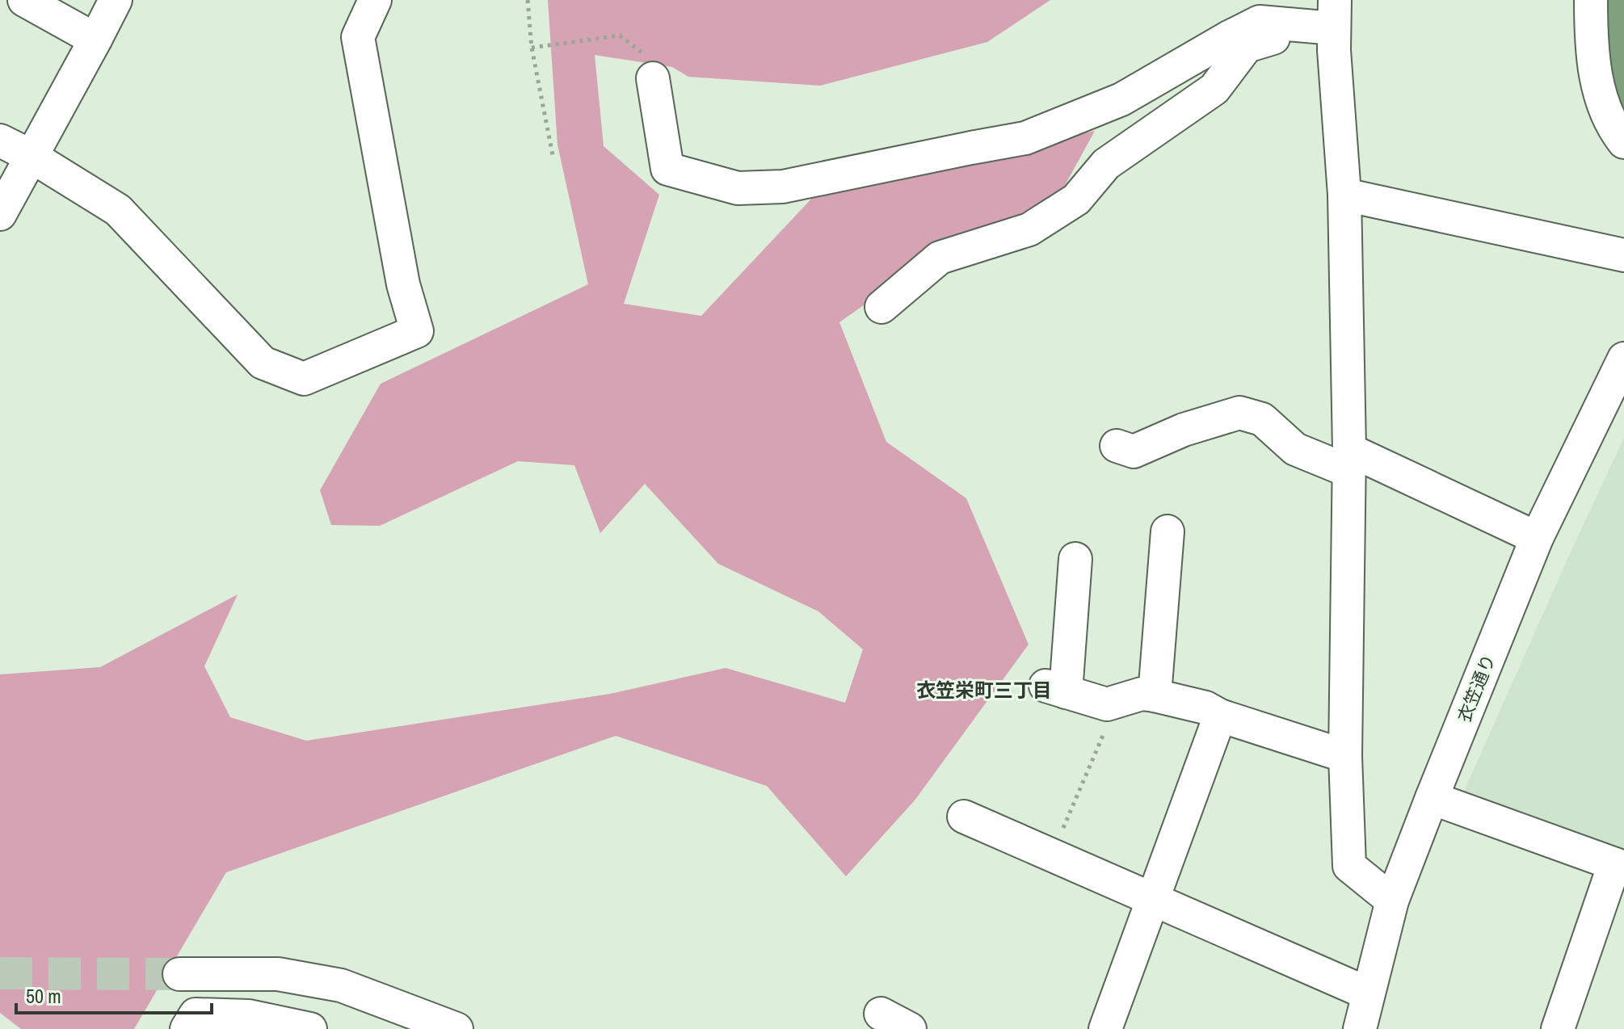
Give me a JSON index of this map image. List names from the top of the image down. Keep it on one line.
{"streets":{"street":["衣笠通り"]},"districts":["衣笠栄町三丁目"],"scale_bar":"50 m"}
